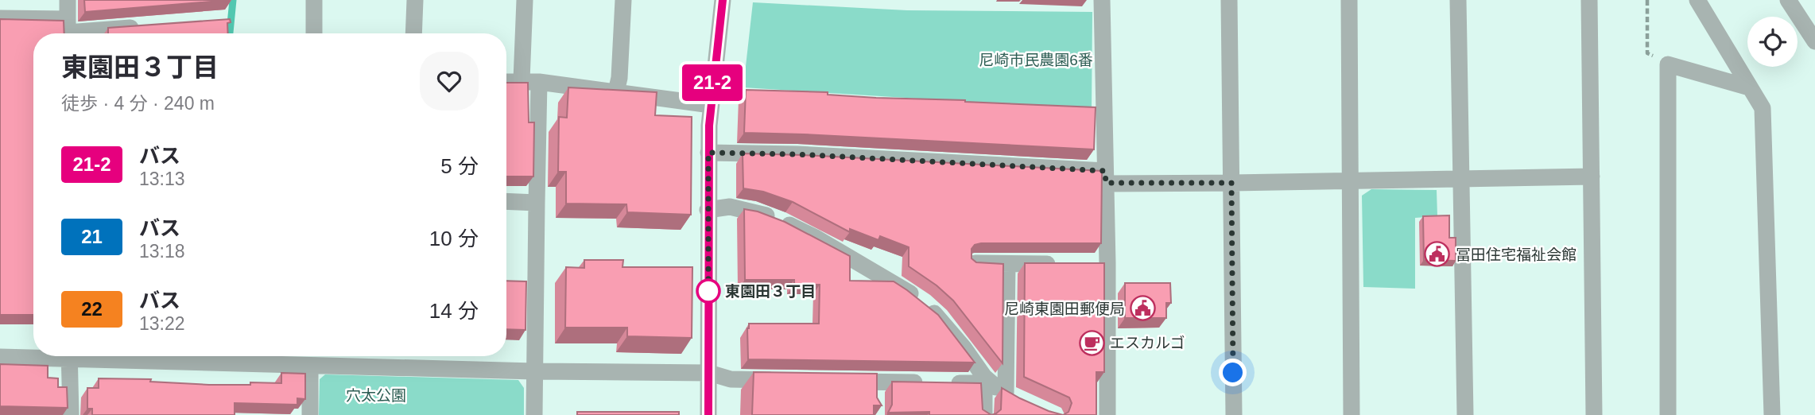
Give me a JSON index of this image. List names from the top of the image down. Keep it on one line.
{"parks":["尼崎市民農園6番","穴太公園"],"places":{"public building":["冨田住宅福祉会館","尼崎東園田郵便局"],"other":["東園田３丁目"],"cafe":["エスカルゴ"]},"lines":["bus line 21-2"],"page":{"on_map":"21-2","heading":["東園田３丁目","徒歩 · 4 分 · 240 m"],"list":[{"mark":"21-2","name":"バス","note":"13:13","value":"5 分"},{"mark":"21","name":"バス","note":"13:18","value":"10 分"},{"mark":"22","name":"バス","note":"13:22","value":"14 分"}]}}
